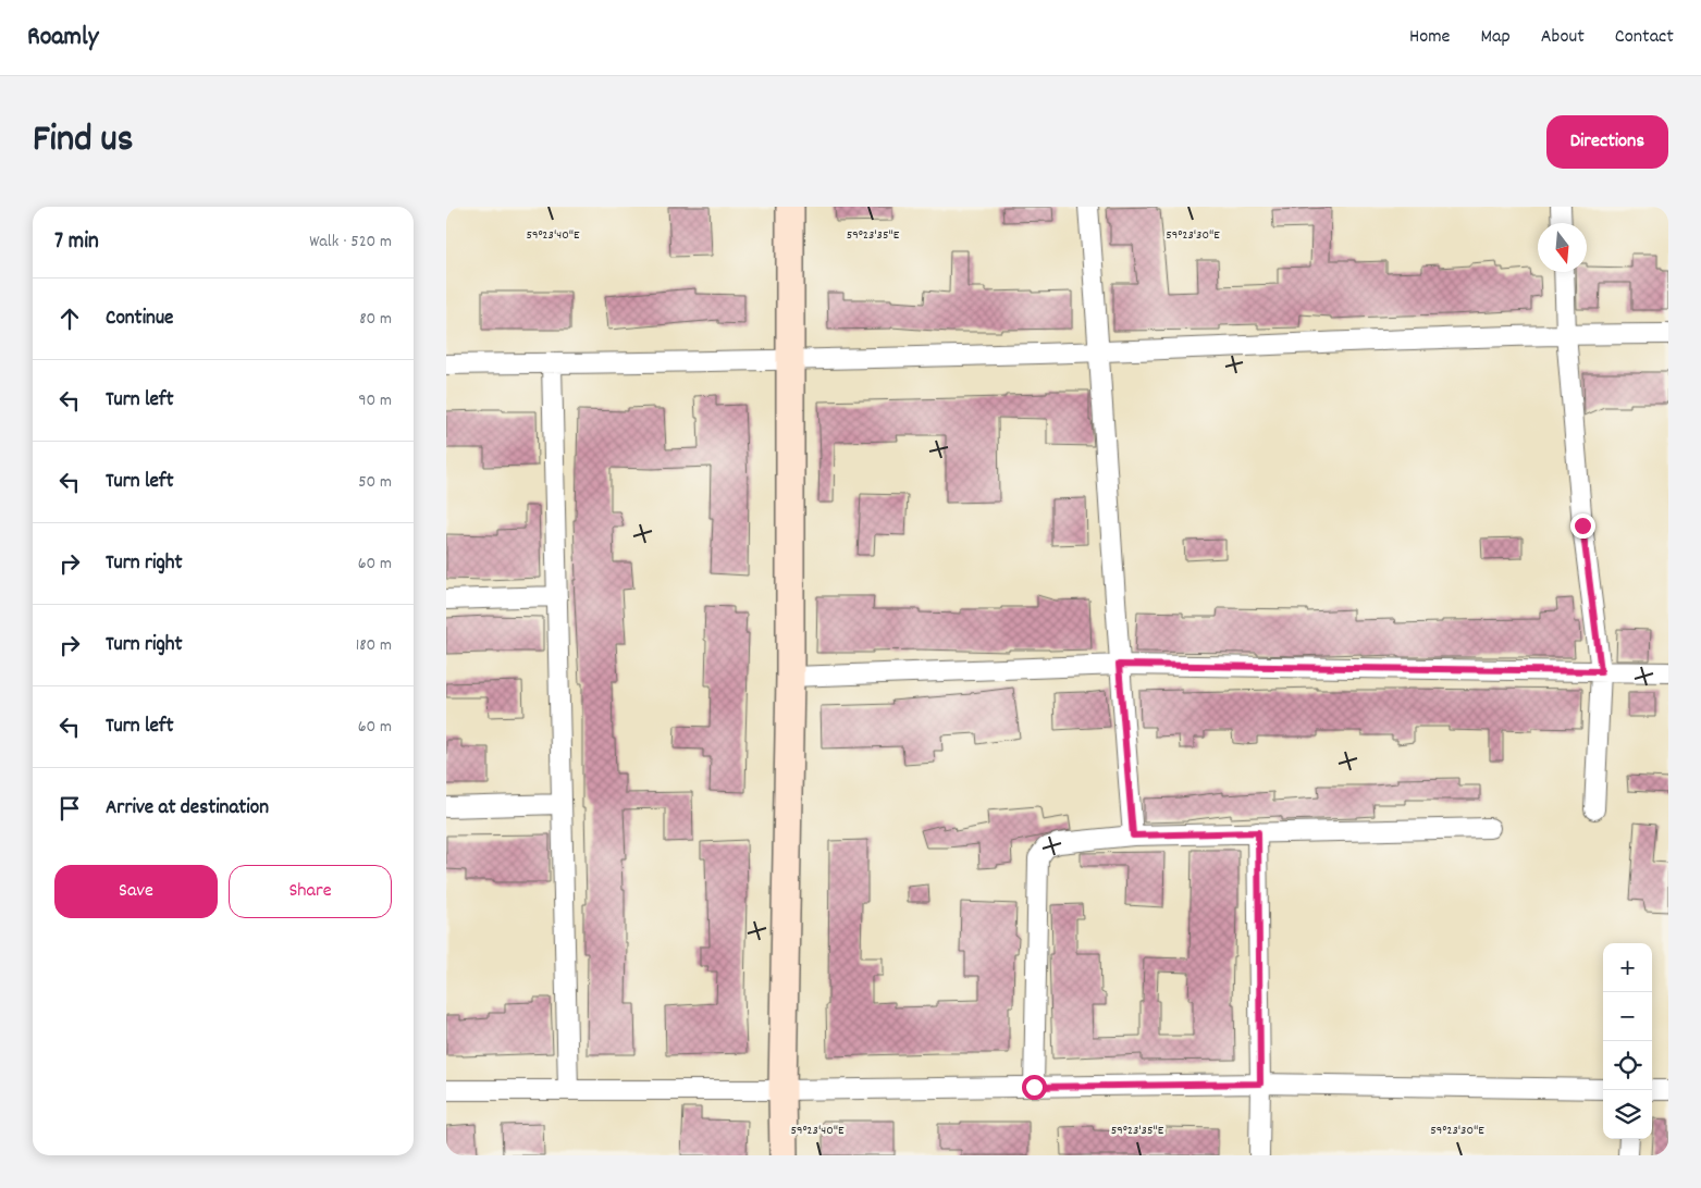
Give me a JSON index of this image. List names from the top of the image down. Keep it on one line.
{"north":"bottom","page":{"header":"Roamly","nav":["Home","Map","About","Contact"],"title":"Find us","buttons":["Directions",["Save","Share"]],"heading":["7 min","Walk · 520 m"],"list":[["Continue","80 m"],["Turn left","90 m"],["Turn left","50 m"],["Turn right","60 m"],["Turn right","180 m"],["Turn left","60 m"],"Arrive at destination"],"map_buttons":["+","−"]},"coordinates":["59°23'40\"E","59°23'35\"E","59°23'30\"E"]}
